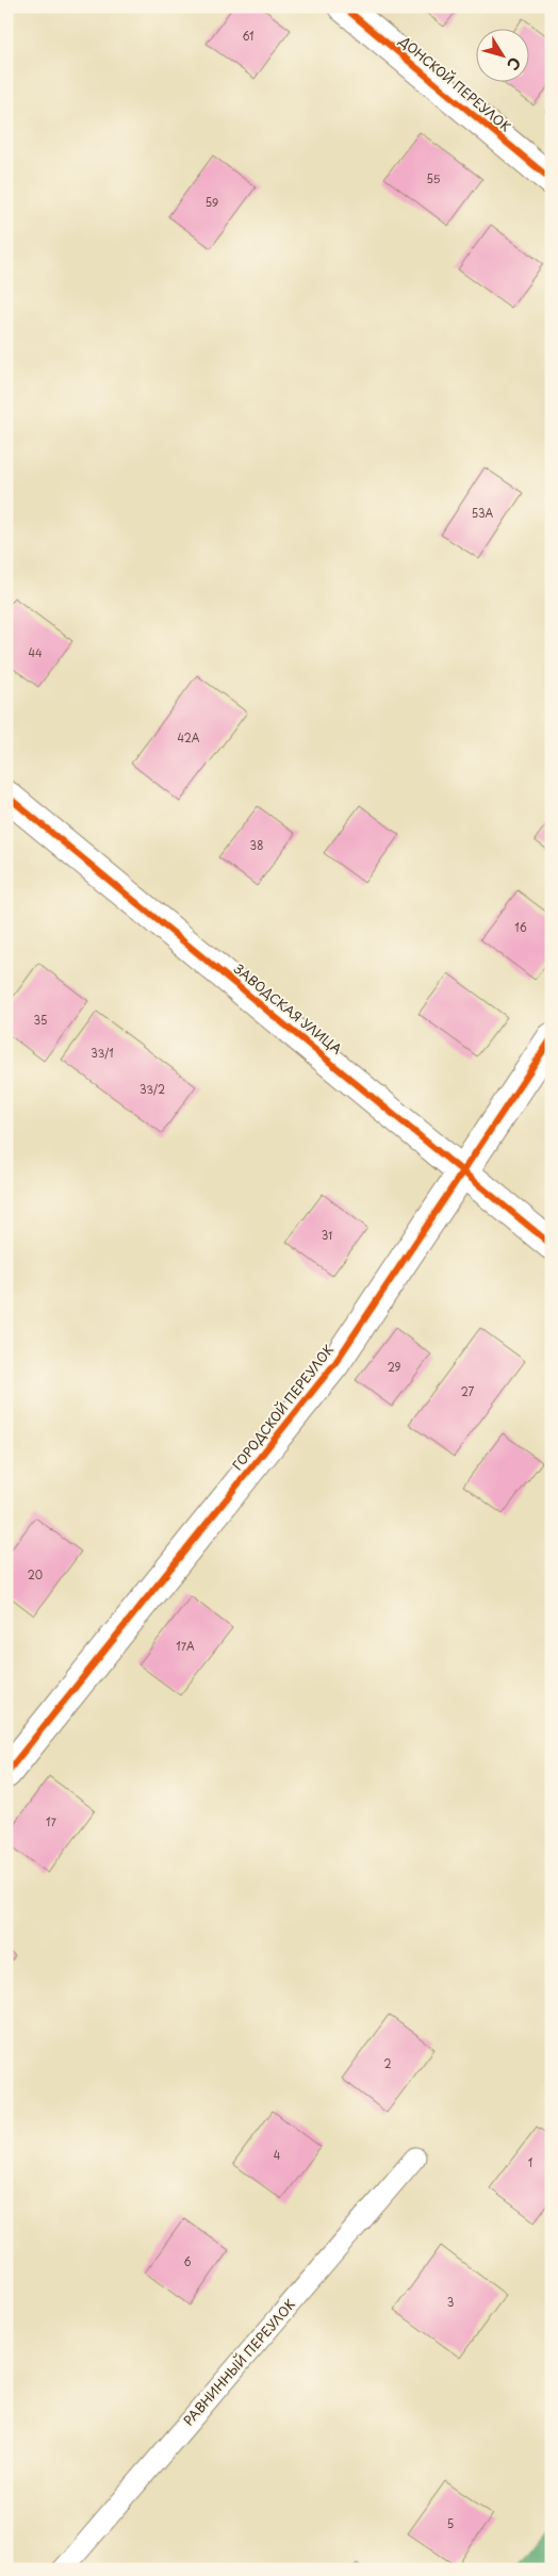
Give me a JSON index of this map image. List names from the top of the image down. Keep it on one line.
{"streets":{"street":["ДОНСКОЙ ПЕРЕУЛОК","ЗАВОДСКАЯ УЛИЦА","ГОРОДСКОЙ ПЕРЕУЛОК"],"lane":["РАВНИННЫЙ ПЕРЕУЛОК"]},"crossings":[["ЗАВОДСКАЯ УЛИЦА","ГОРОДСКОЙ ПЕРЕУЛОК"]],"house_numbers":["61","55","59","53А","44","42А","38","16","35","33/1","33/2","31","29","27","20","17А","17","2","4","1","6","3","5"],"north":"bottom right"}
